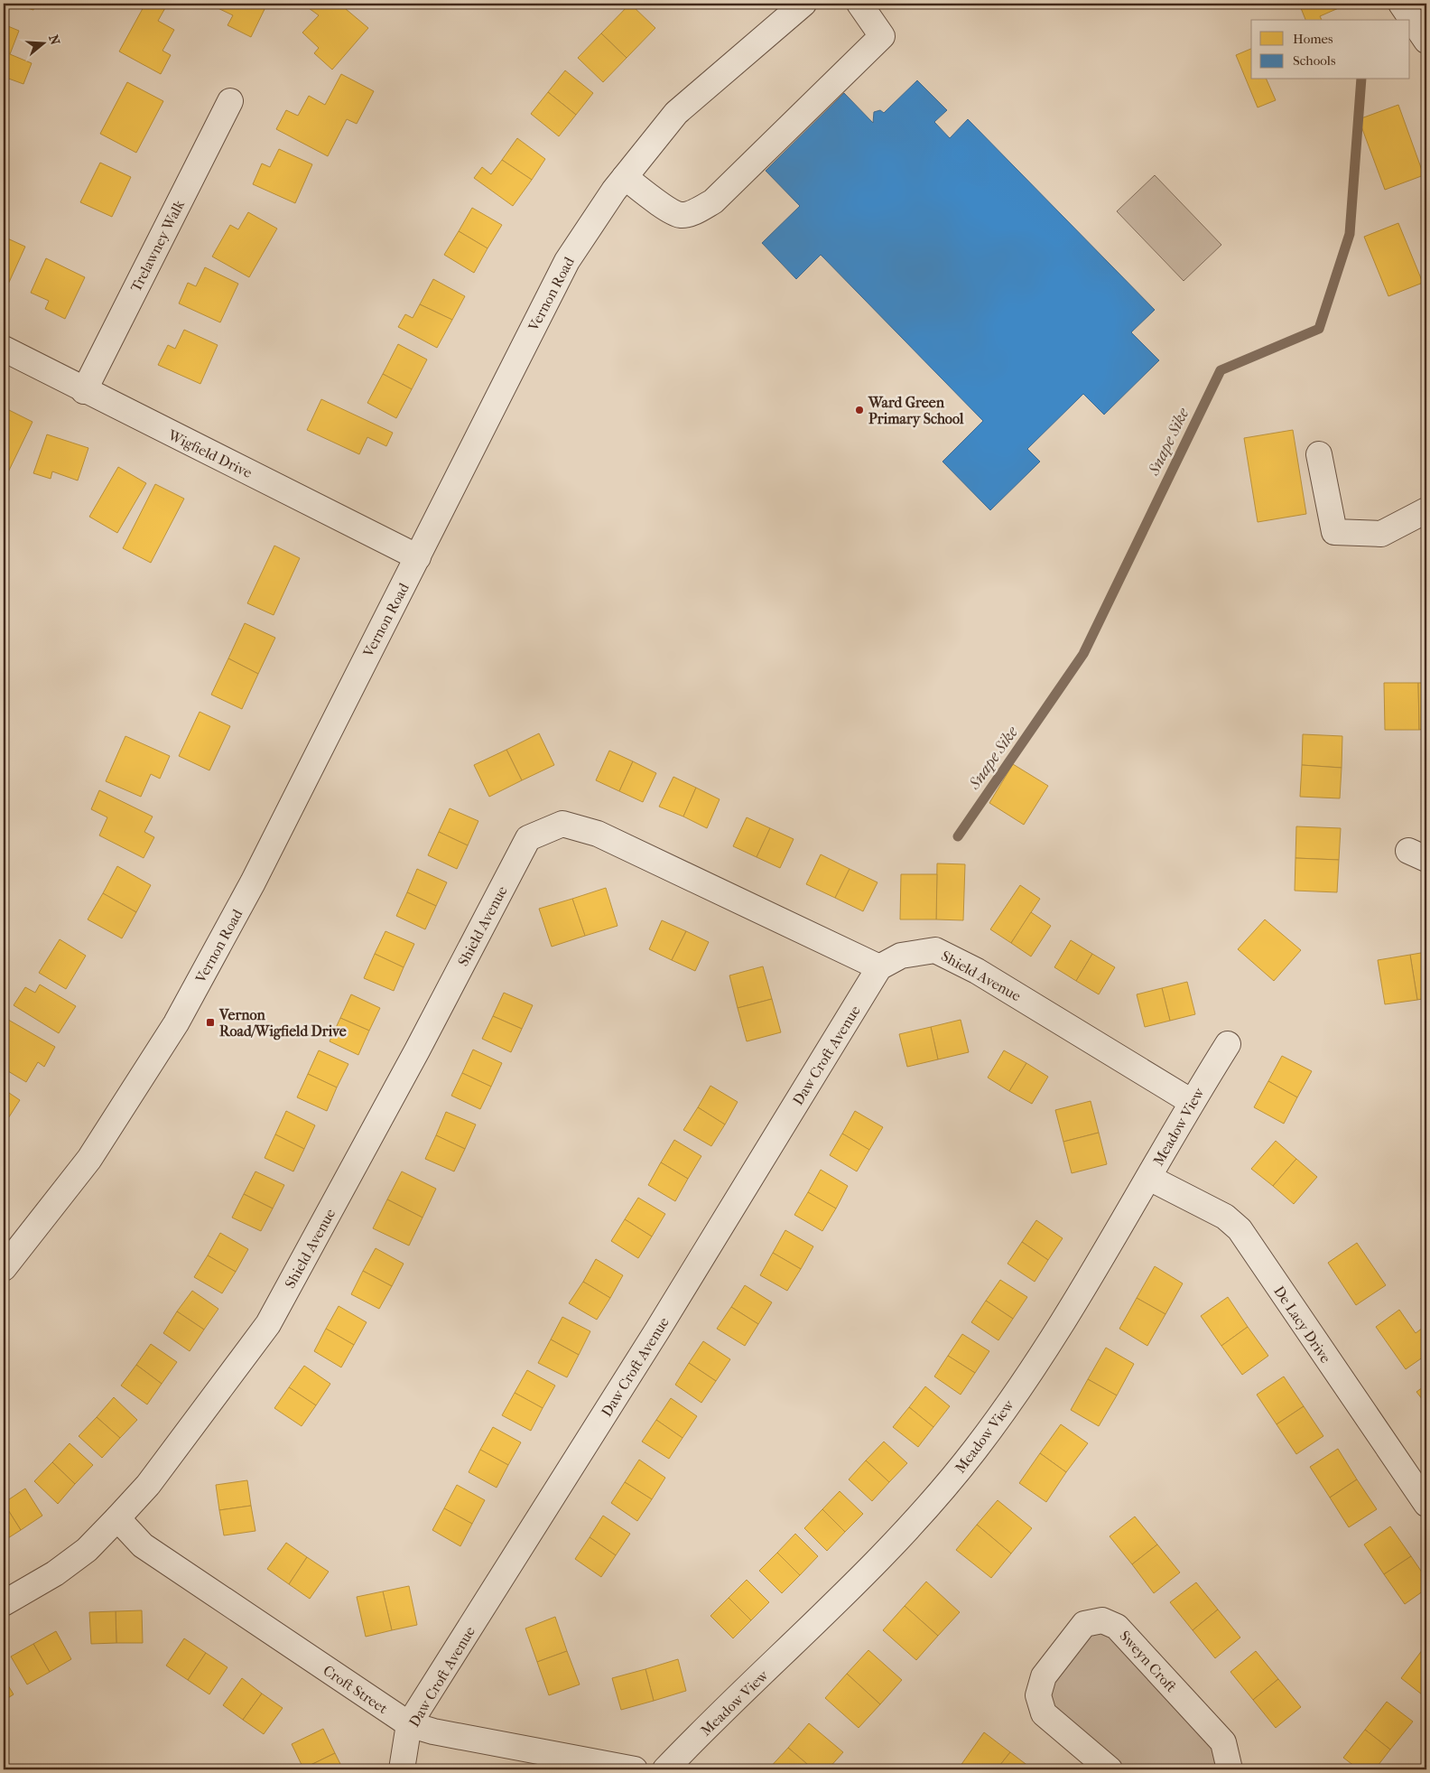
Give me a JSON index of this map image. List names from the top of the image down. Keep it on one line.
{"streets":{"street":["Trelawney Walk","Vernon Road","Wigfield Drive","Shield Avenue","Daw Croft Avenue","Meadow View","De Lacy Drive","Sweyn Croft","Croft Street"]},"crossings":[["Trelawney Walk","Wigfield Drive"],["Vernon Road","Wigfield Drive"],["Shield Avenue","Daw Croft Avenue"],["Shield Avenue","Meadow View"],["Shield Avenue","Croft Street"],["Daw Croft Avenue","Croft Street"],["Meadow View","De Lacy Drive"]],"water":["Snape Sike"],"places":{"other":["Ward Green Primary School"],"transit":["Vernon Road/Wigfield Drive"]},"legend":["Homes","Schools"],"north":"right"}
